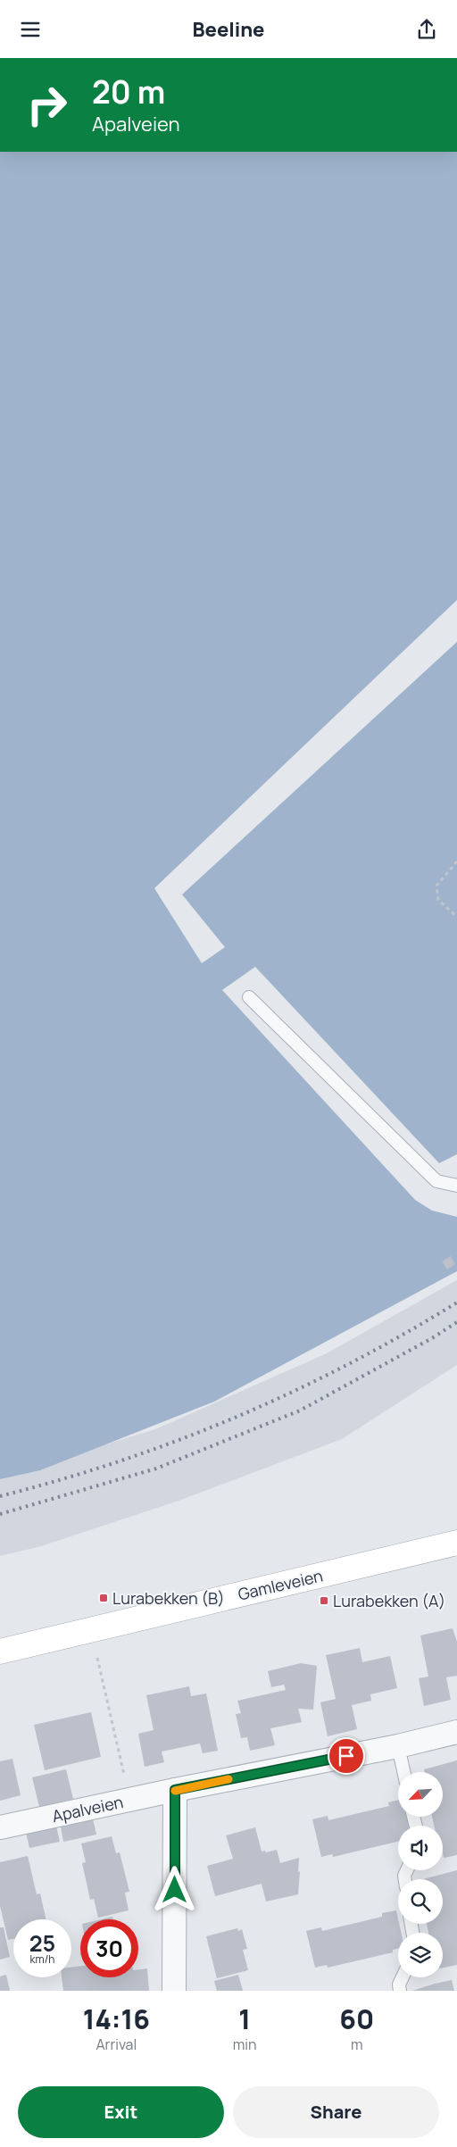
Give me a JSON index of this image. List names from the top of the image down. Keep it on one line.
{"streets":{"main road":["Gamleveien"],"street":["Apalveien"]},"places":{"transit":["Lurabekken (B)","Lurabekken (A)"]},"north":"bottom left","page":{"header":"Beeline","turn":["20 m","Apalveien"],"speed":"25 km/h","limit":"30","eta":["14:16","Arrival","1","min","60","m"],"buttons":["Exit","Share"]}}
